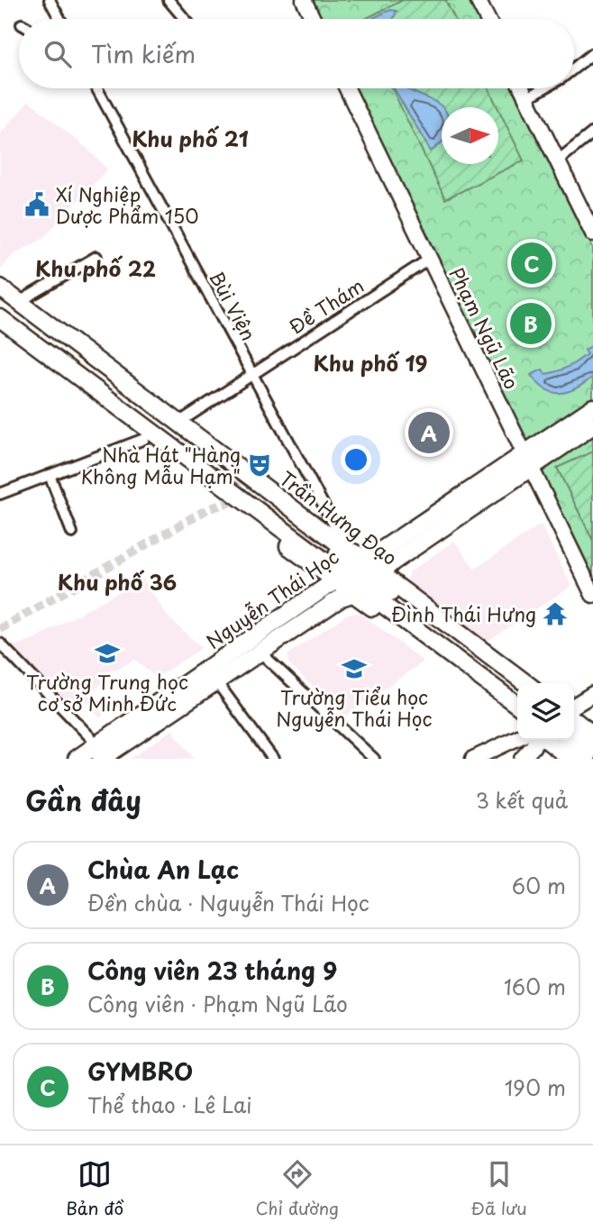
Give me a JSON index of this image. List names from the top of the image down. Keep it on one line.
{"streets":{"main road":["Phạm Ngũ Lão","Trần Hưng Đạo","Nguyễn Thái Học"],"street":["Bùi Viện","Ðề Thám"]},"crossings":[["Bùi Viện","Ðề Thám"],["Bùi Viện","Trần Hưng Đạo"],["Ðề Thám","Phạm Ngũ Lão"],["Ðề Thám","Trần Hưng Đạo"],["Phạm Ngũ Lão","Nguyễn Thái Học"],["Trần Hưng Đạo","Nguyễn Thái Học"]],"districts":["Khu phố 21","Khu phố 22","Khu phố 19","Khu phố 36"],"places":{"public building":["Xí Nghiệp Dược Phẩm 150"],"theatre":["Nhà Hát \"Hàng Không Mẫu Hạm\""],"temple":["Đình Thái Hưng"],"school or university":["Trường Trung học cơ sở Minh Đức","Trường Tiểu học Nguyễn Thái Học"]},"north":"right","page":{"search":"Tìm kiếm","pins":["C","B","A"],"heading":["Gần đây","3 kết quả"],"list":[{"mark":"A","name":"Chùa An Lạc","note":"Đền chùa · Nguyễn Thái Học","value":"60 m"},{"mark":"B","name":"Công viên 23 tháng 9","note":"Công viên · Phạm Ngũ Lão","value":"160 m"},{"mark":"C","name":"GYMBRO","note":"Thể thao · Lê Lai","value":"190 m"}],"nav":["Bản đồ","Chỉ đường","Đã lưu"]}}
